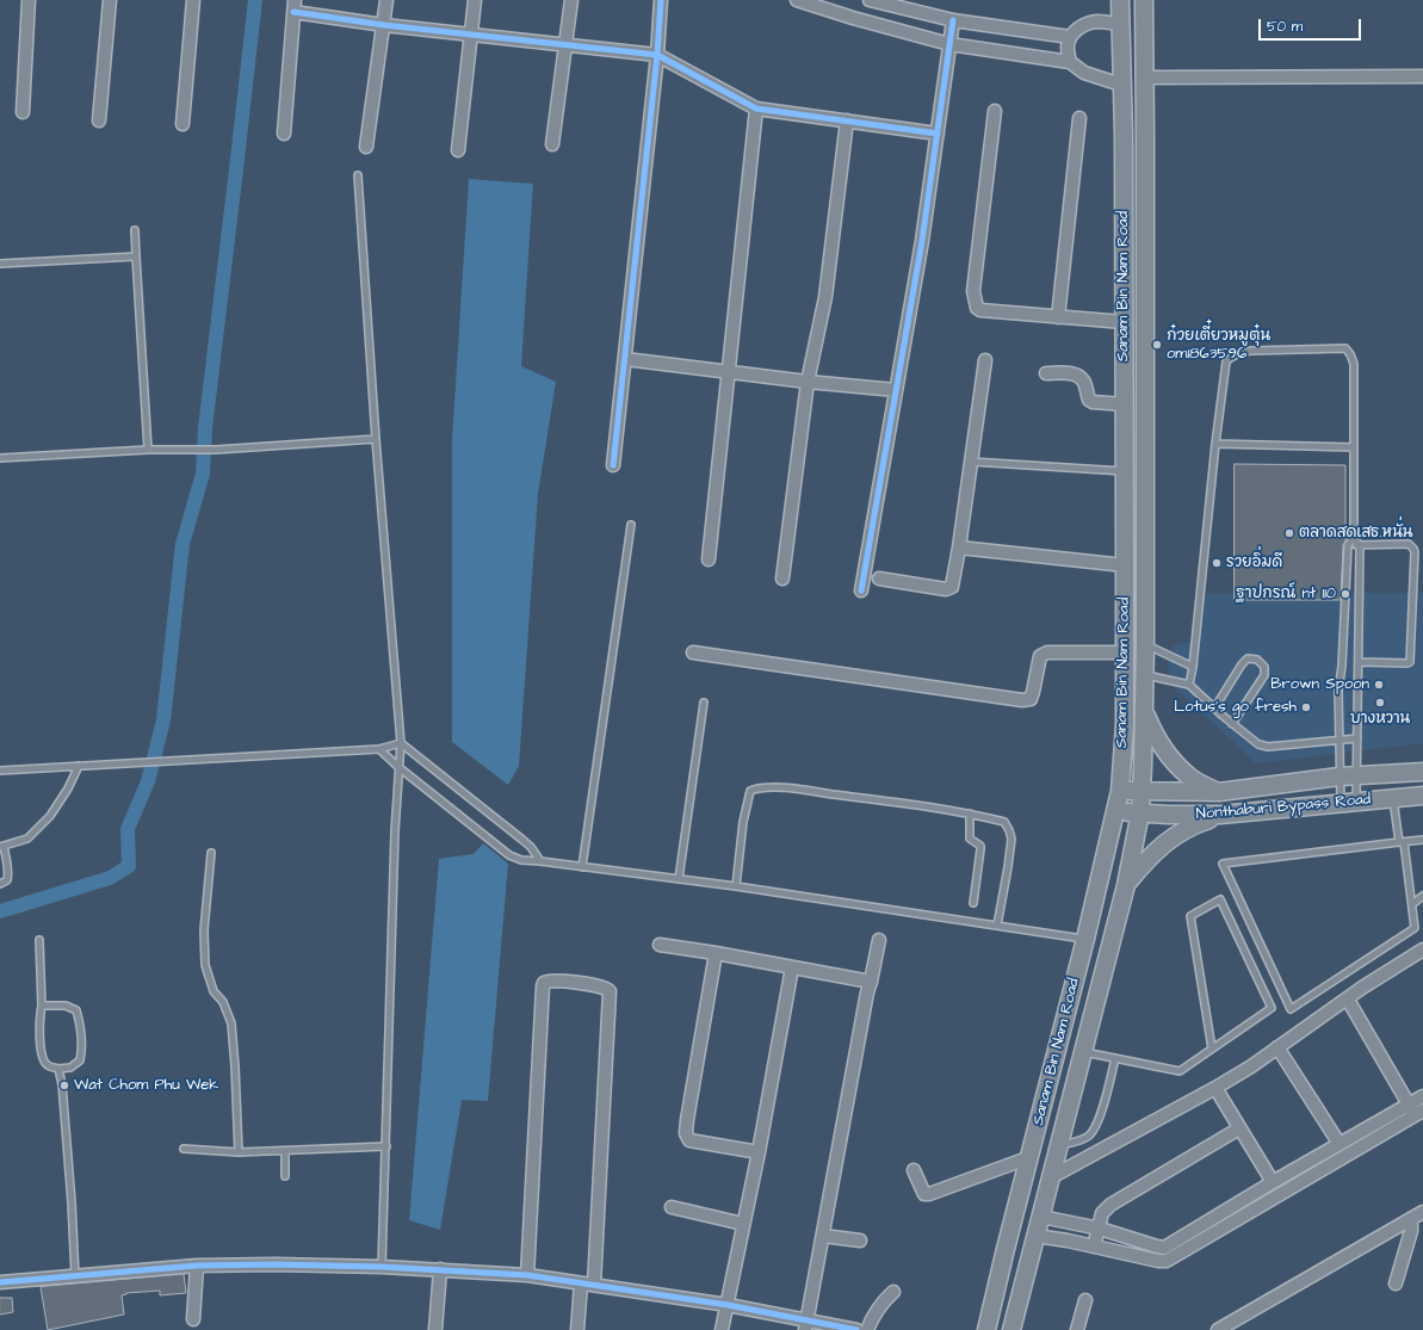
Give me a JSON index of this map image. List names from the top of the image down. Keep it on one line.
{"streets":{"main road":["Sanam Bin Nam Road","Nonthaburi Bypass Road"]},"crossings":[["Sanam Bin Nam Road","Nonthaburi Bypass Road"]],"places":["ก๋วยเตี๋ยวหมูตุ๋น om1863596","ตลาดสดเสธ.หนั่น","รวยอิ่มดี","ฐาปกรณ์ nt 110","Brown Spoon","บางหวาน","Lotus's go fresh","Wat Chom Phu Wek"],"scale_bar":"50 m"}
